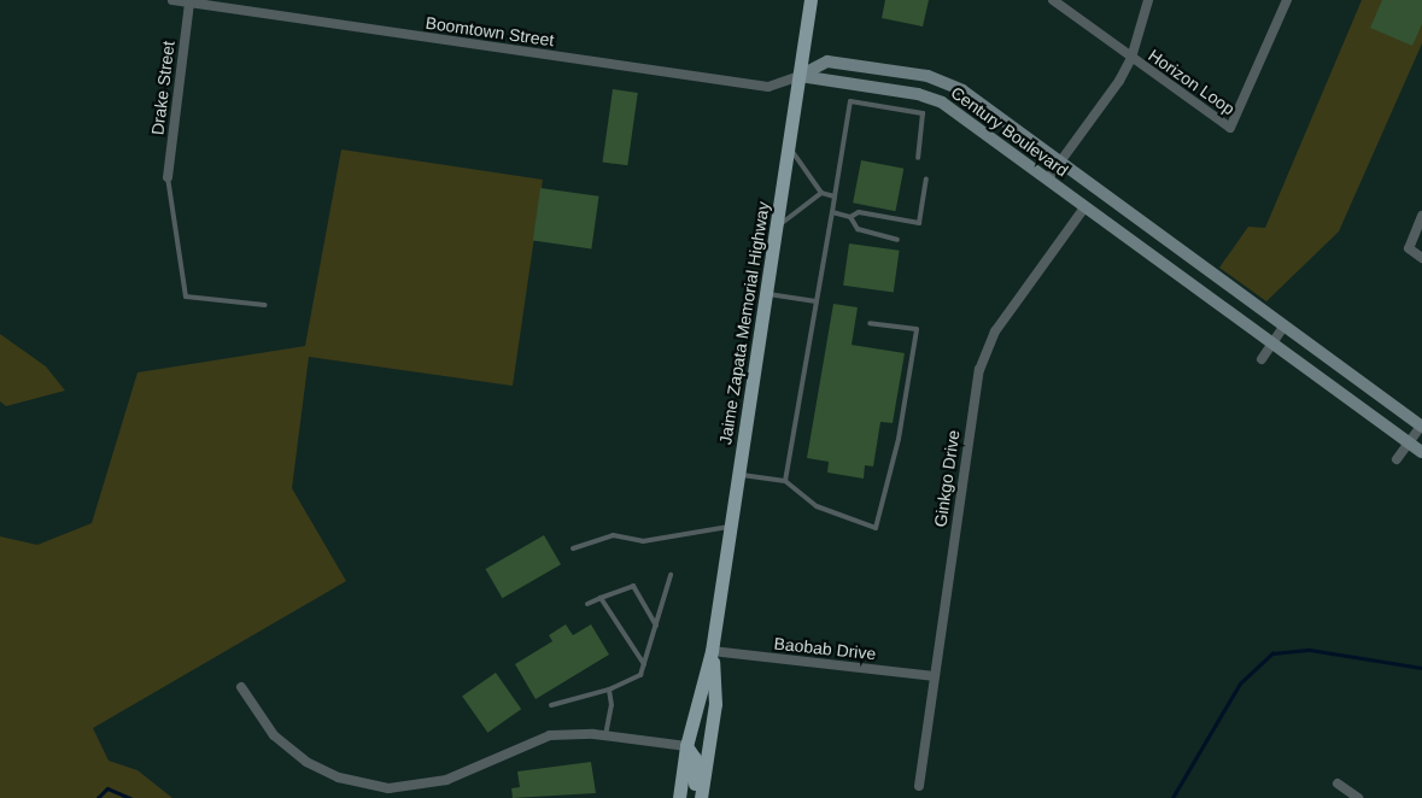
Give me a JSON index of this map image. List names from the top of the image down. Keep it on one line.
{"streets":{"main road":["Jaime Zapata Memorial Highway"],"street":["Boomtown Street","Horizon Loop","Drake Street","Century Boulevard","Ginkgo Drive","Baobab Drive"]},"crossings":[["Boomtown Street","Drake Street"],["Boomtown Street","Century Boulevard"],["Boomtown Street","Jaime Zapata Memorial Highway"],["Century Boulevard","Jaime Zapata Memorial Highway"],["Century Boulevard","Ginkgo Drive"],["Jaime Zapata Memorial Highway","Baobab Drive"],["Ginkgo Drive","Baobab Drive"]]}
